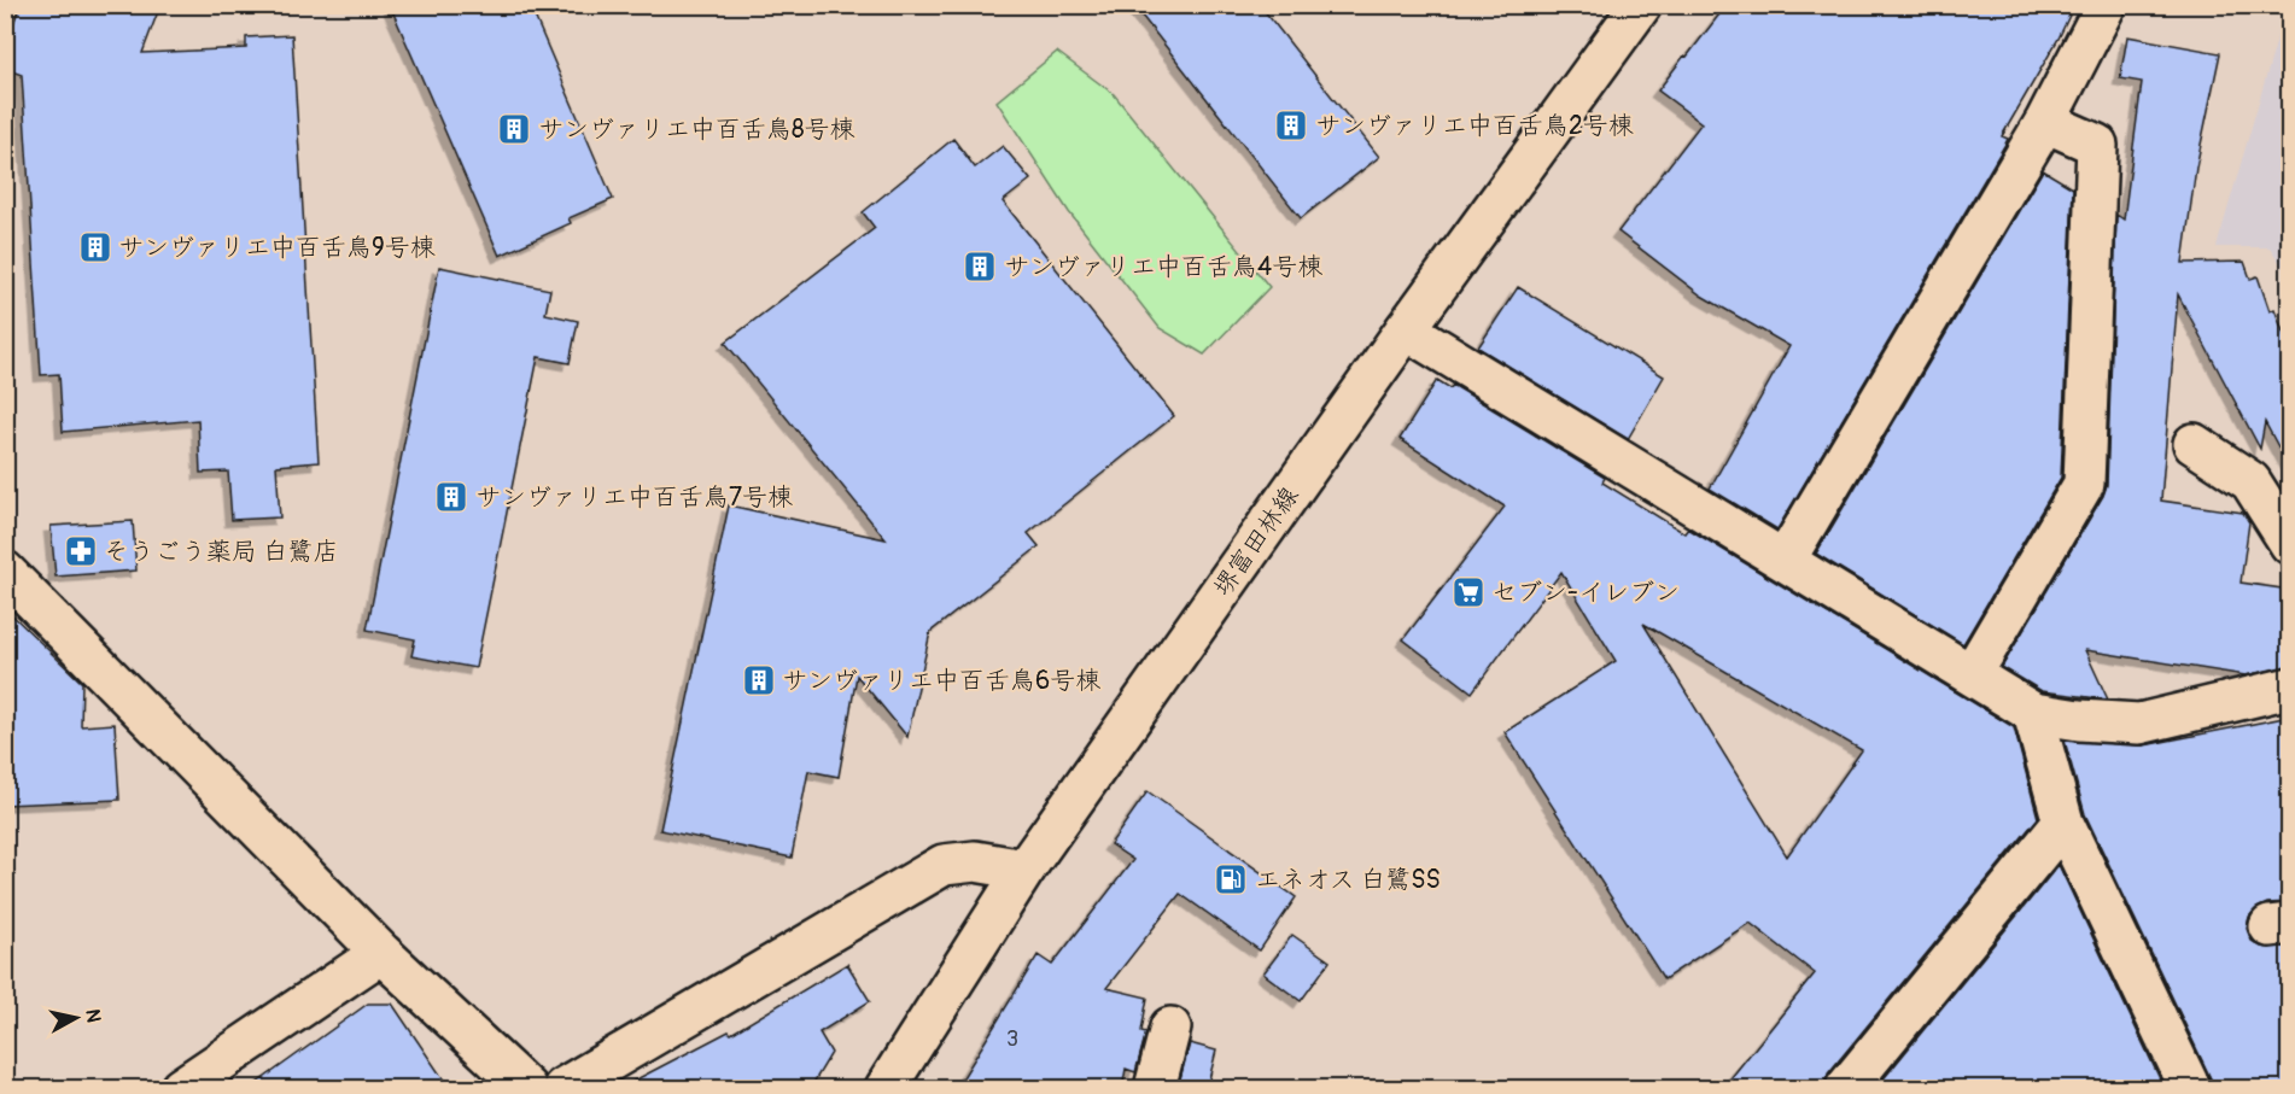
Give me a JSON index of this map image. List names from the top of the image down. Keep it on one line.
{"streets":{"street":["堺富田林線"]},"places":{"building":["サンヴァリエ中百舌鳥2号棟","サンヴァリエ中百舌鳥8号棟","サンヴァリエ中百舌鳥9号棟","サンヴァリエ中百舌鳥4号棟","サンヴァリエ中百舌鳥7号棟","サンヴァリエ中百舌鳥6号棟"],"pharmacy":["そうごう薬局 白鷺店"],"supermarket":["セブン-イレブン"],"fuel station":["エネオス 白鷺SS"]},"house_numbers":["3"],"north":"right"}
